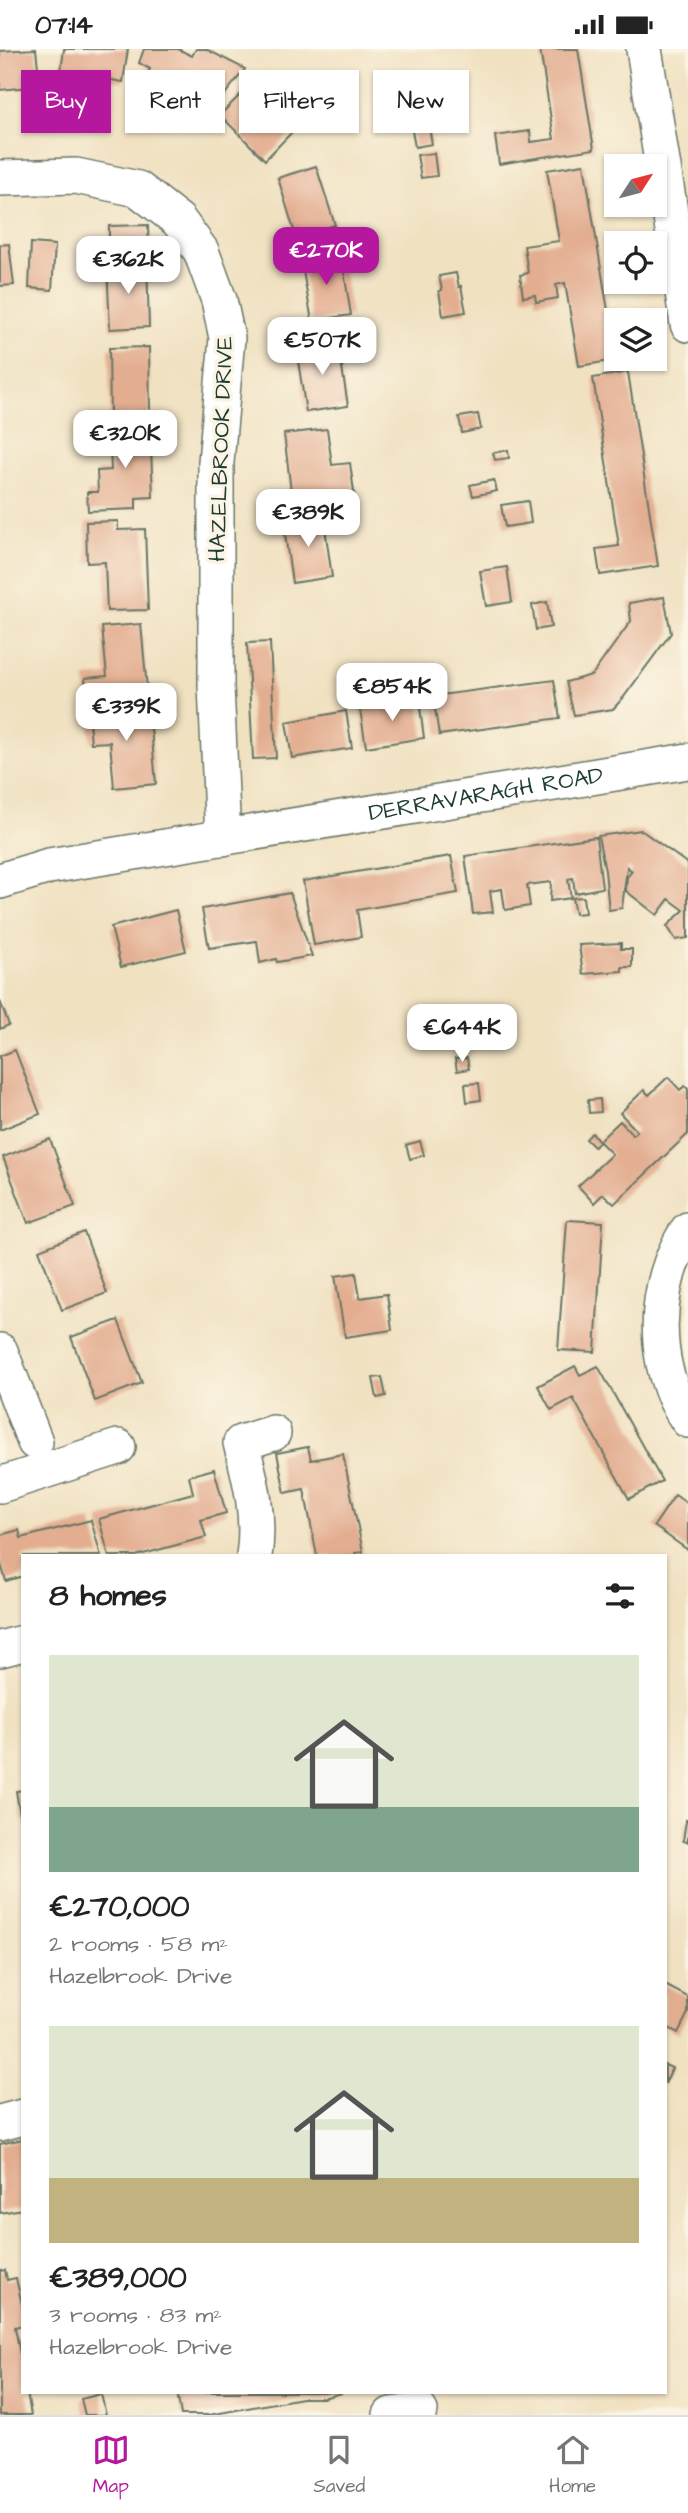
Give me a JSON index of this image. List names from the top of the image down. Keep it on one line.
{"streets":{"street":["HAZELBROOK DRIVE","DERRAVARAGH ROAD"]},"crossings":[["HAZELBROOK DRIVE","DERRAVARAGH ROAD"]],"north":"top right","page":{"status":"07:14","chip":["Buy","Rent","Filters","New"],"price":["€270K","€362K","€507K","€320K","€389K","€854K","€339K","€644K"],"heading":"8 homes","list":[{"name":"€270,000","note":"2 rooms · 58 m² · Hazelbrook Drive"},{"name":"€389,000","note":"3 rooms · 83 m² · Hazelbrook Drive"}],"tabs":["Map","Saved","Home"]}}
